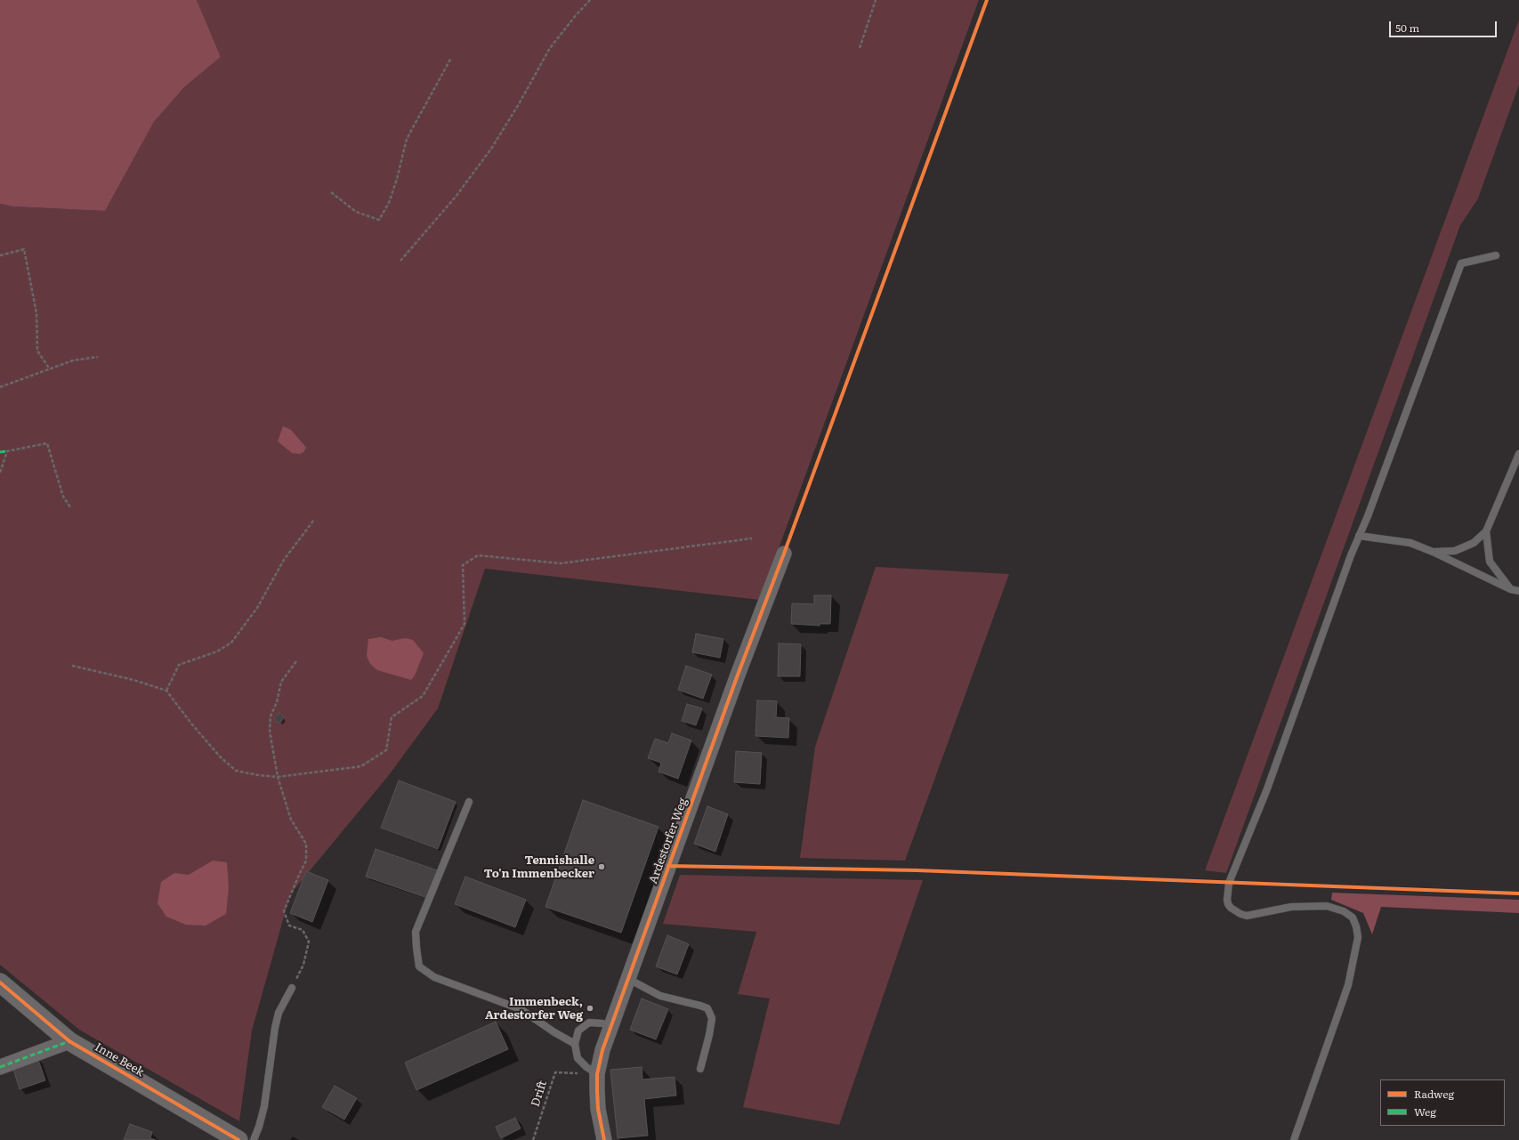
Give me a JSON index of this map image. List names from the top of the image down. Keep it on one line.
{"streets":{"street":["Ardestorfer Weg","Inne Beek"],"path":["Drift"]},"crossings":[["Ardestorfer Weg","Drift"]],"places":["Tennishalle To'n Immenbecker","Immenbeck, Ardestorfer Weg"],"legend":["Radweg","Weg"],"scale_bar":"50 m"}
